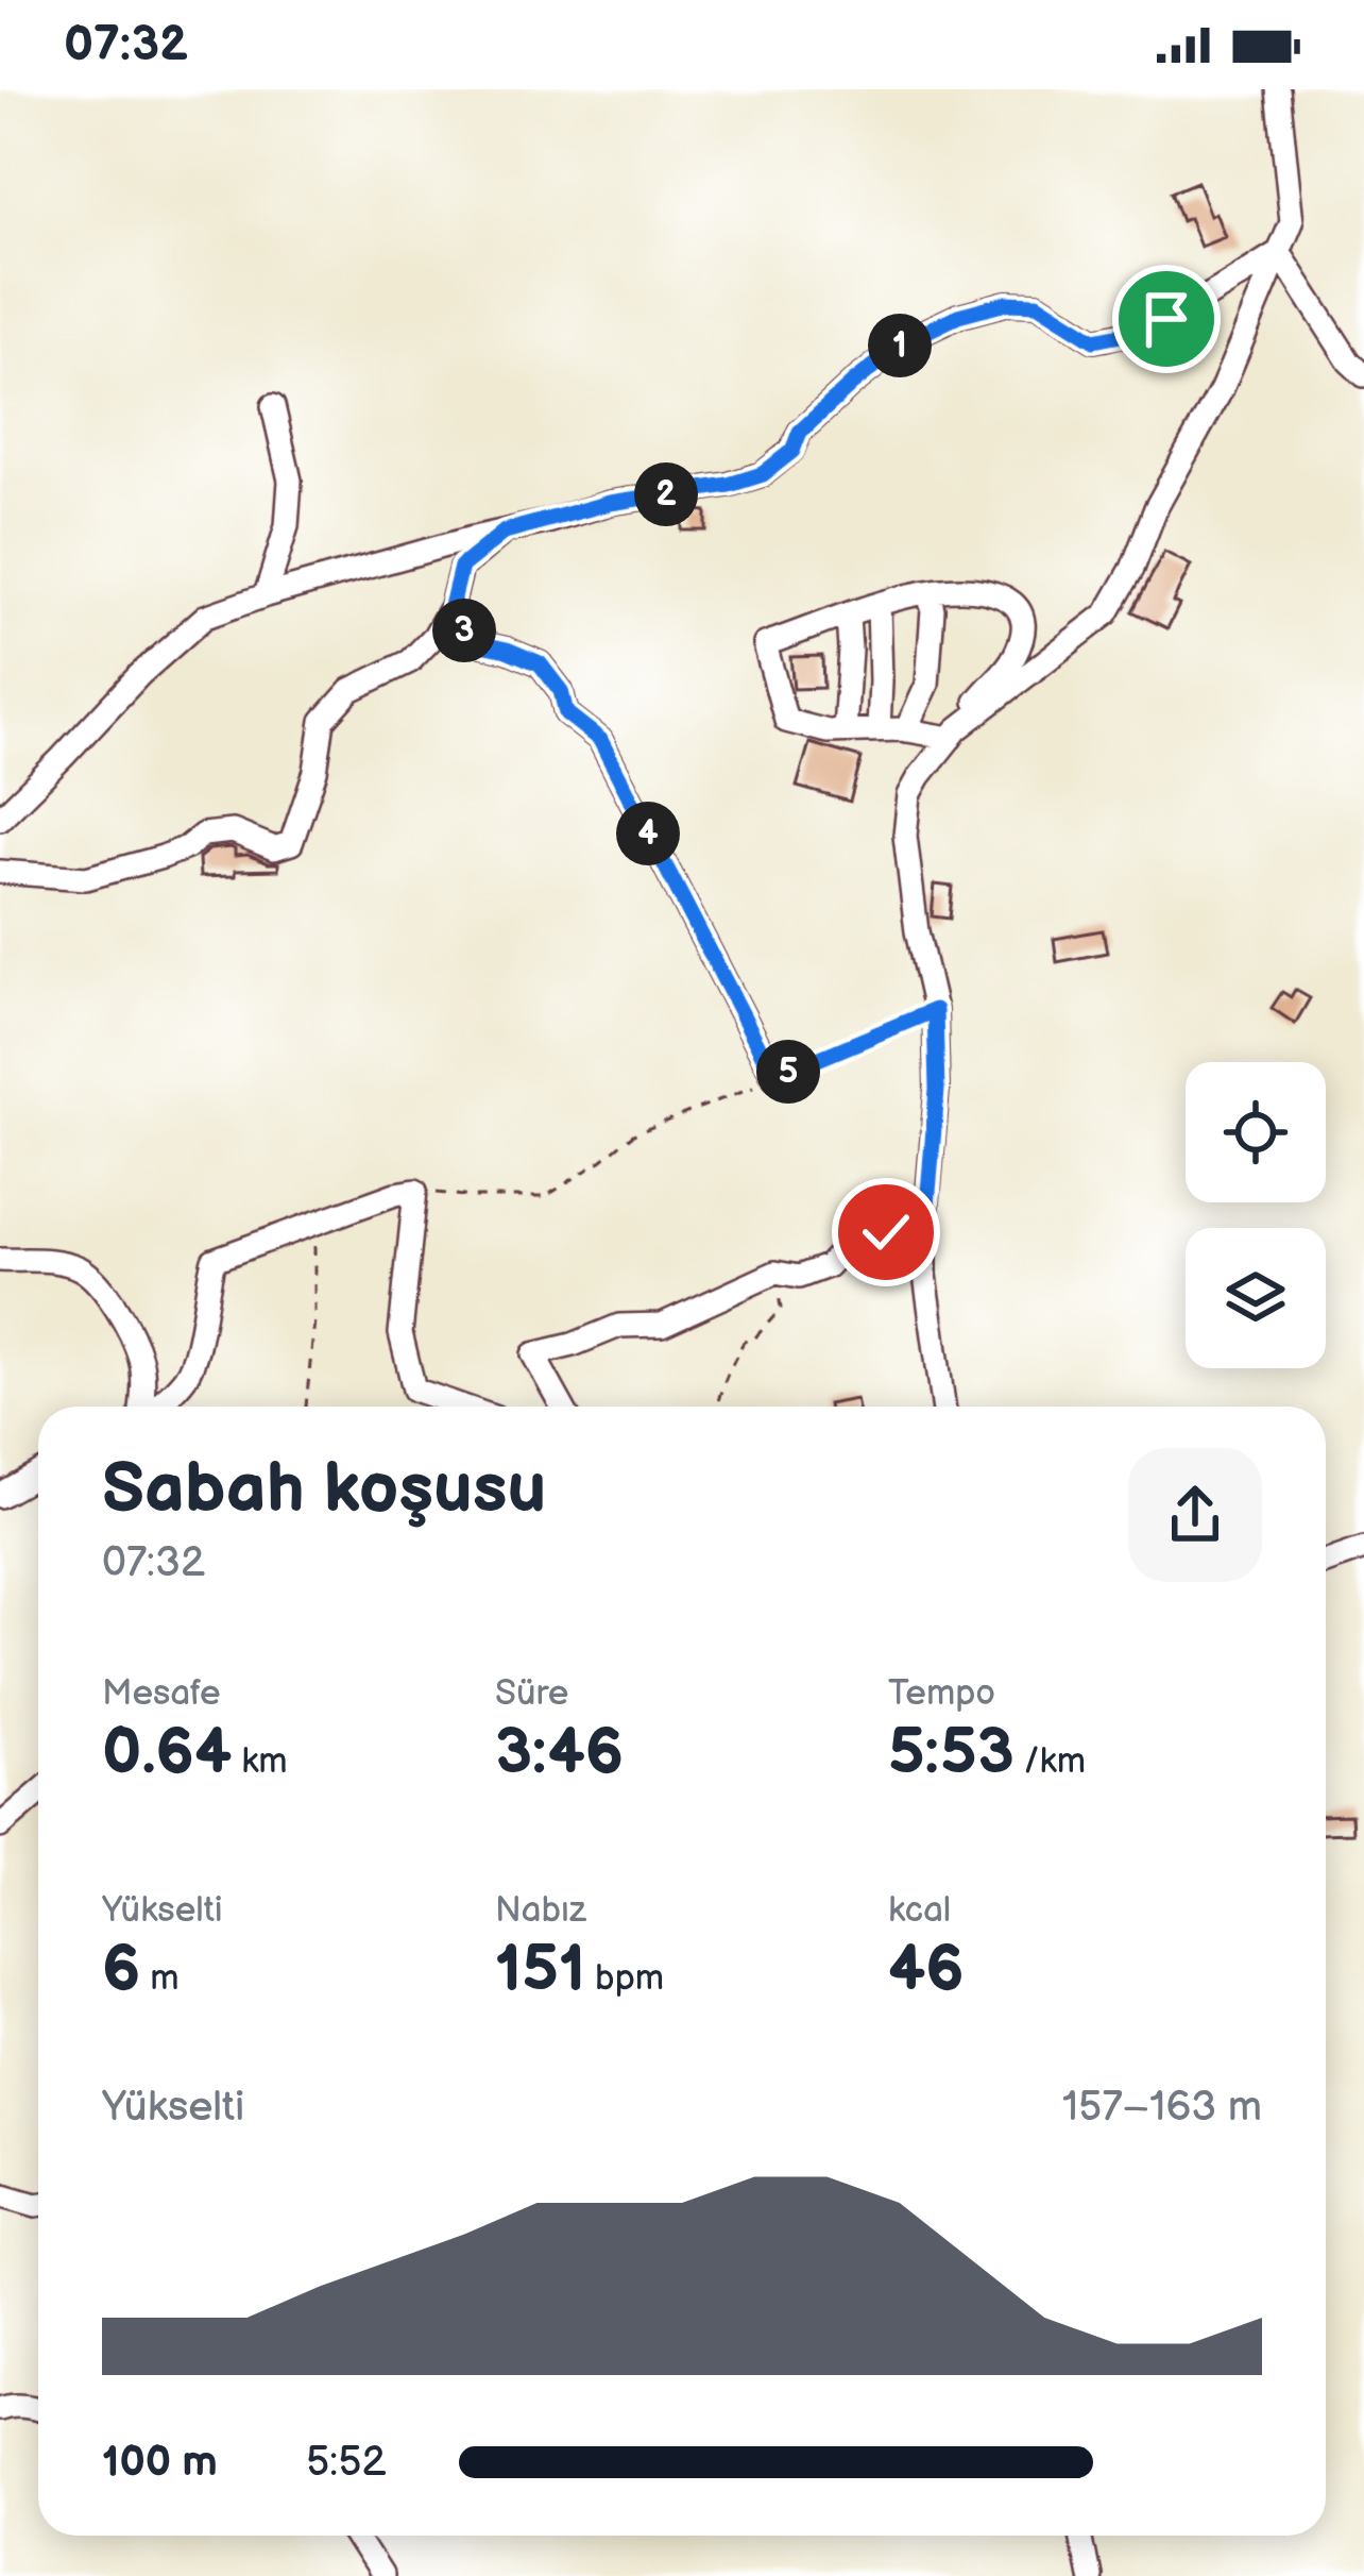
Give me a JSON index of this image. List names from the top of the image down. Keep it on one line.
{"page":{"status":"07:32","pins":["1","2","3","4","5"],"heading":["Sabah koşusu","07:32"],"stats":[["Mesafe","0.64 km"],["Süre","3:46"],["Tempo","5:53 /km"],["Yükselti","6 m"],["Nabız","151 bpm"],["kcal","46"]],"chart":["Yükselti","157–163 m"],"list":[{"name":"100 m","note":"5:52"}]}}
